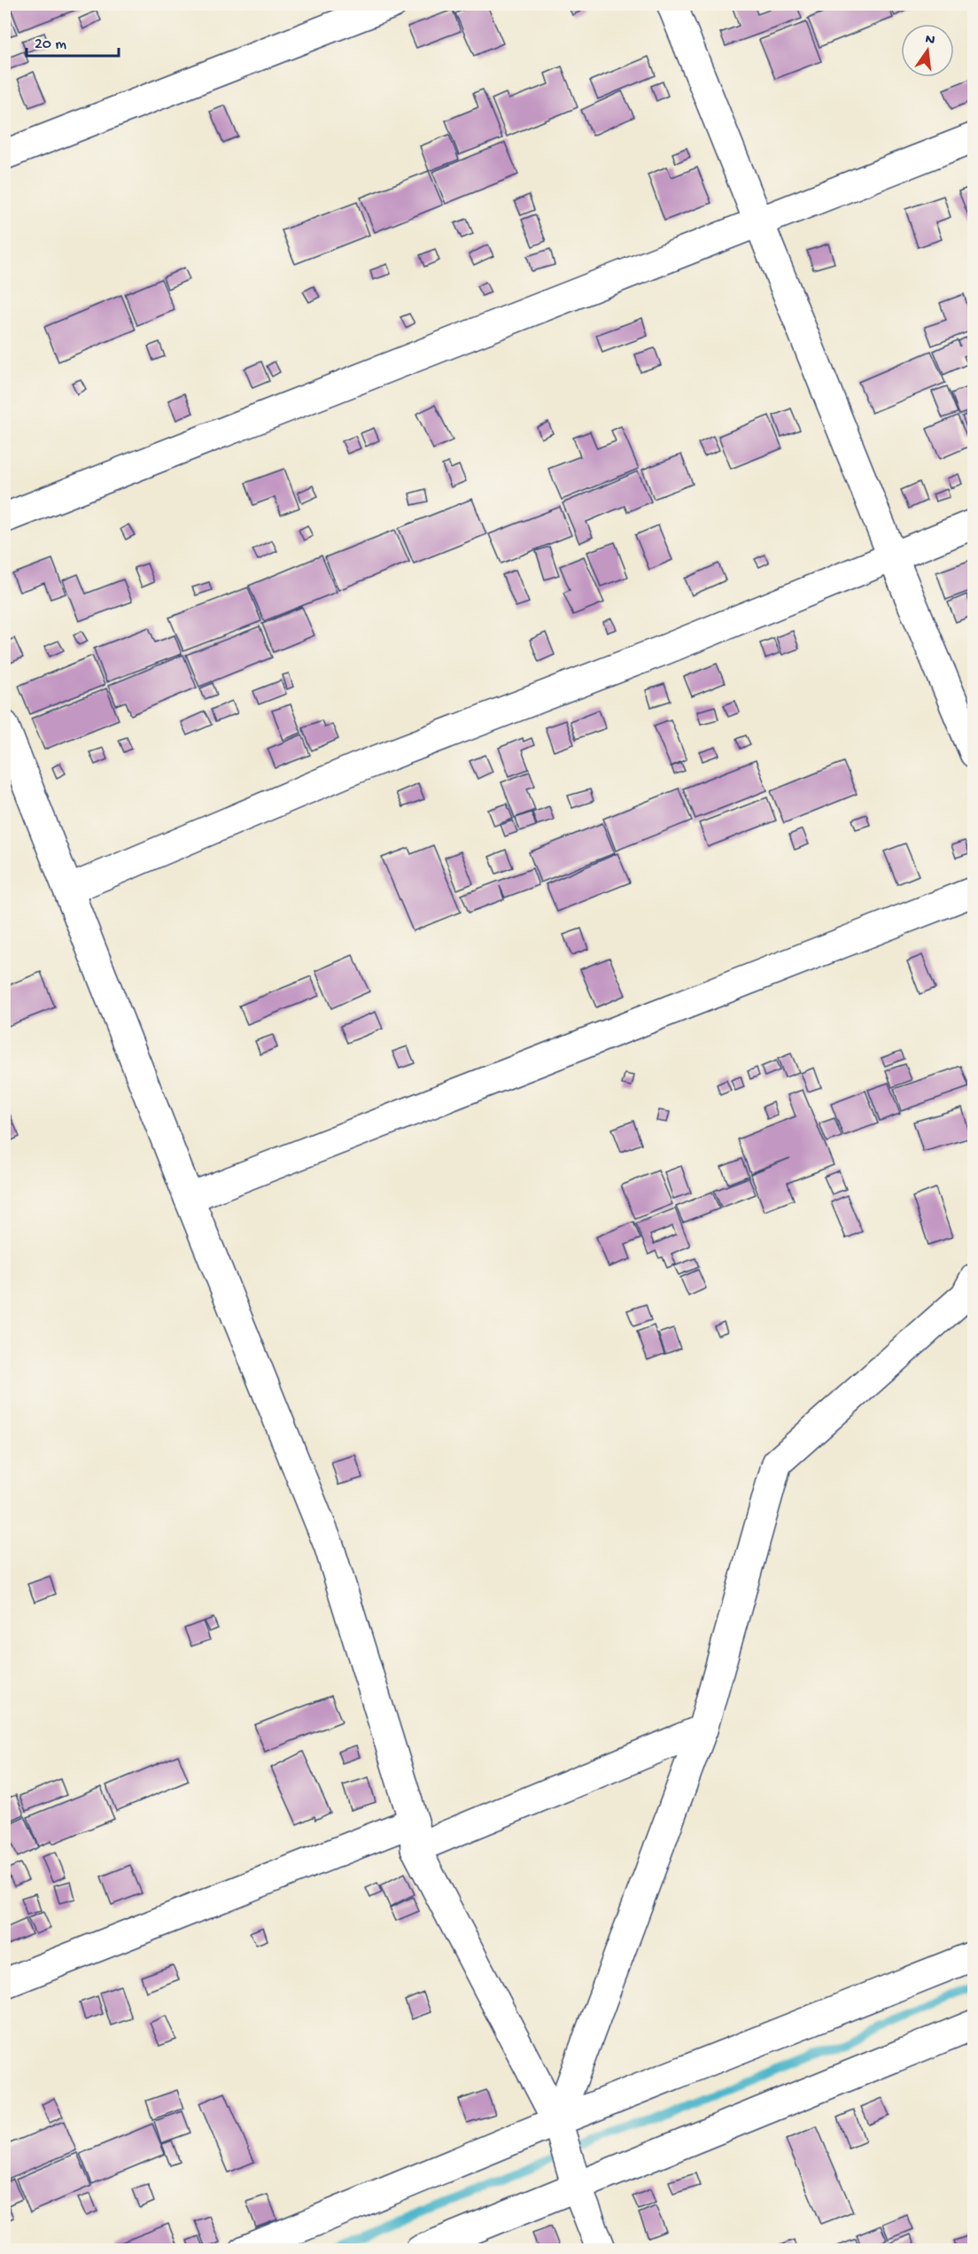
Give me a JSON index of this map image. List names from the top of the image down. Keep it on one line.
{"scale_bar":"20 m","north":"top"}
